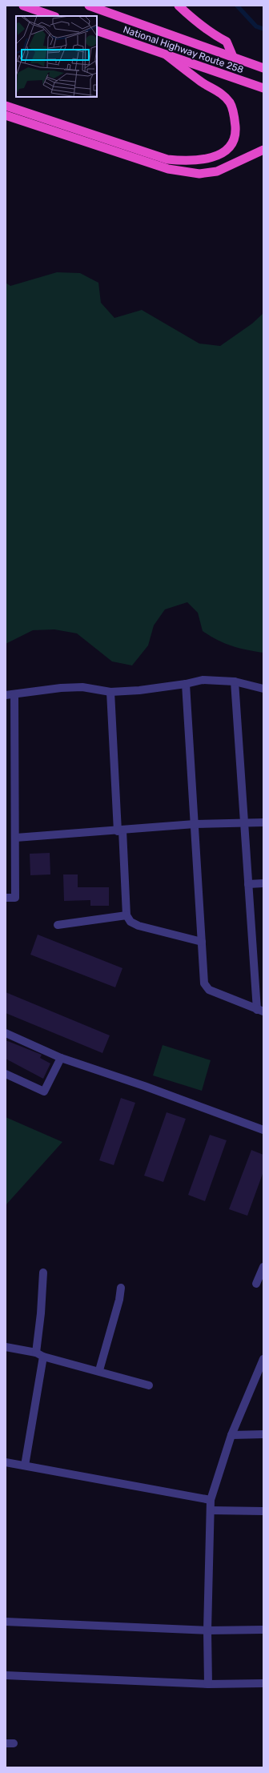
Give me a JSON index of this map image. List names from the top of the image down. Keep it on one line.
{"streets":{"highway":["National Highway Route 258"]}}
